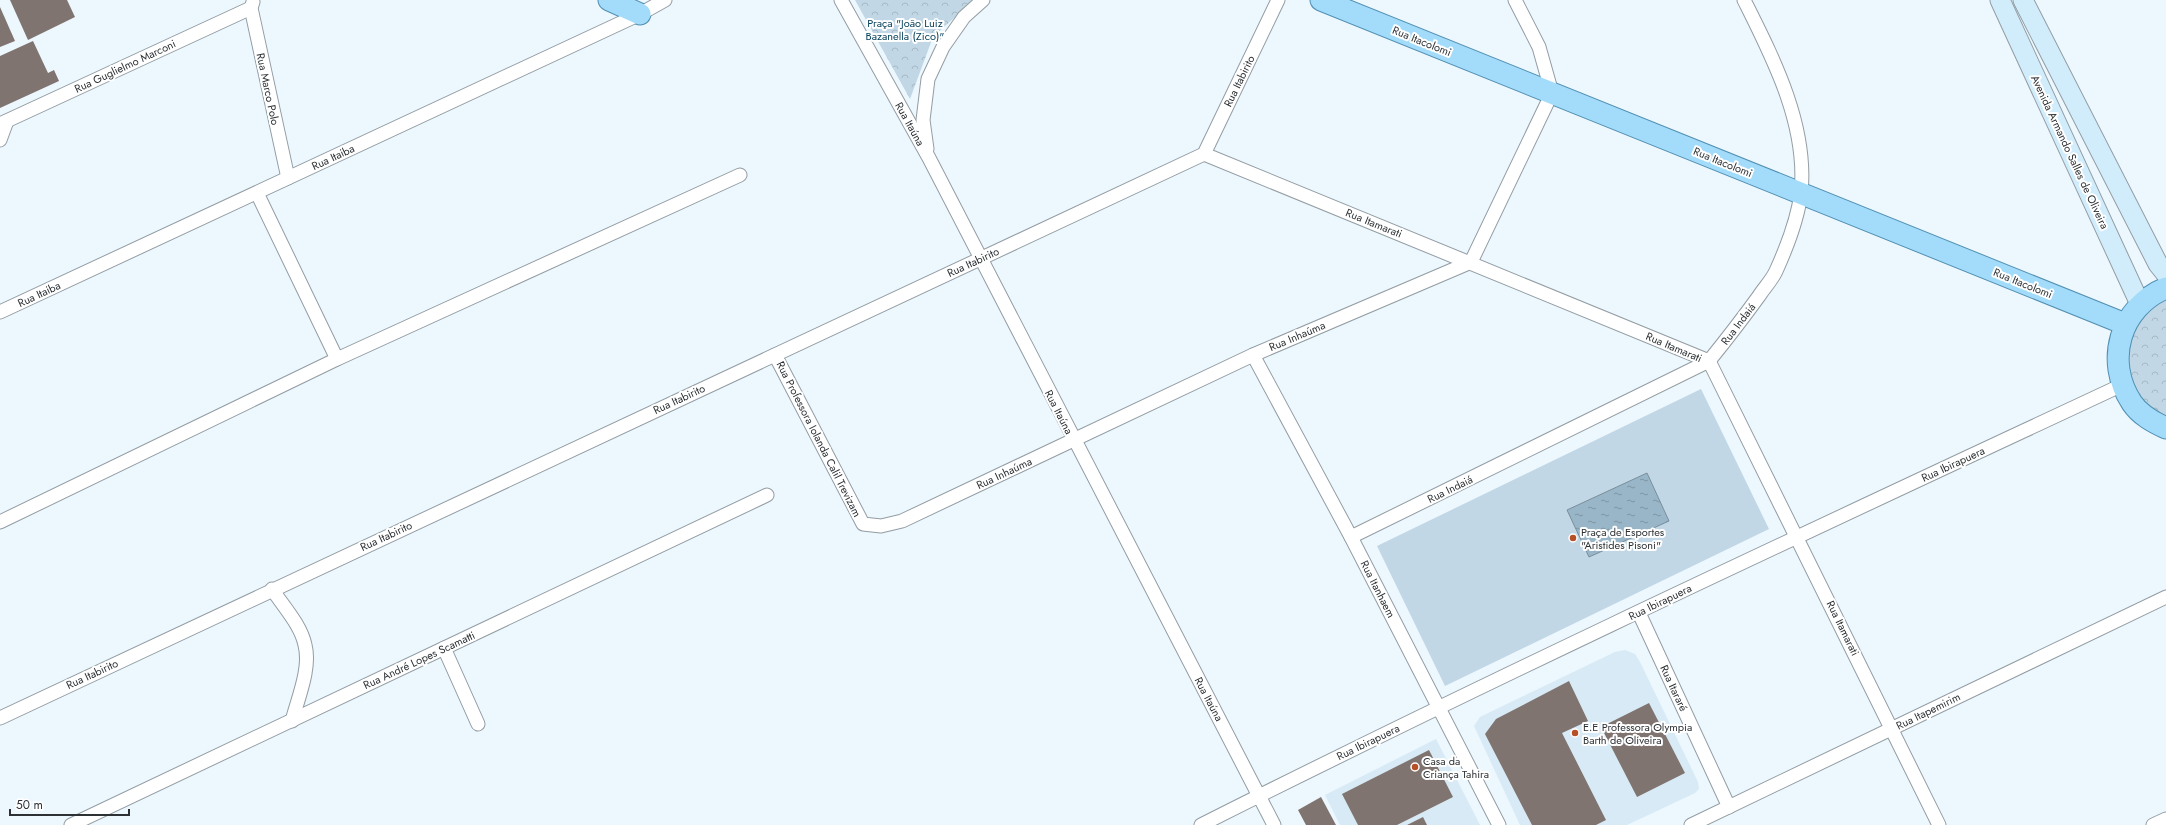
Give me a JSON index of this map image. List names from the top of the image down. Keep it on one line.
{"streets":{"main road":["Rua Itacolomi","Avenida Armando Salles de Oliveira"],"street":["Rua Guglielmo Marconi","Rua Itabirito","Rua Marco Polo","Rua Itaúna","Rua Itaiba","Rua Itamarati","Rua Indaiá","Rua Inhaúma","Rua Professora Iolanda Calil Trevizam","Rua Ibirapuera","Rua Itanhaem","Rua André Lopes Scamatti","Rua Itararé","Rua Itapemirim"]},"crossings":[["Rua Itacolomi","Rua Indaiá"],["Rua Guglielmo Marconi","Rua Marco Polo"],["Rua Itabirito","Rua Itaúna"],["Rua Itabirito","Rua Itamarati"],["Rua Itabirito","Rua Professora Iolanda Calil Trevizam"],["Rua Marco Polo","Rua Itaiba"],["Rua Itaúna","Rua Inhaúma"],["Rua Itaúna","Rua Ibirapuera"],["Rua Itamarati","Rua Indaiá"],["Rua Itamarati","Rua Inhaúma"],["Rua Itamarati","Rua Ibirapuera"],["Rua Itamarati","Rua Itapemirim"],["Rua Indaiá","Rua Itanhaem"],["Rua Inhaúma","Rua Professora Iolanda Calil Trevizam"],["Rua Inhaúma","Rua Itanhaem"],["Rua Ibirapuera","Rua Itanhaem"],["Rua Ibirapuera","Rua Itararé"],["Rua Itararé","Rua Itapemirim"]],"parks":["Praça \"João Luiz Bazanella (Zico)\""],"places":["Praça de Esportes \"Aristides Pisoni\"","E.E Professora Olympia Barth de Oliveira","Casa da Criança Tahira"],"scale_bar":"50 m"}
